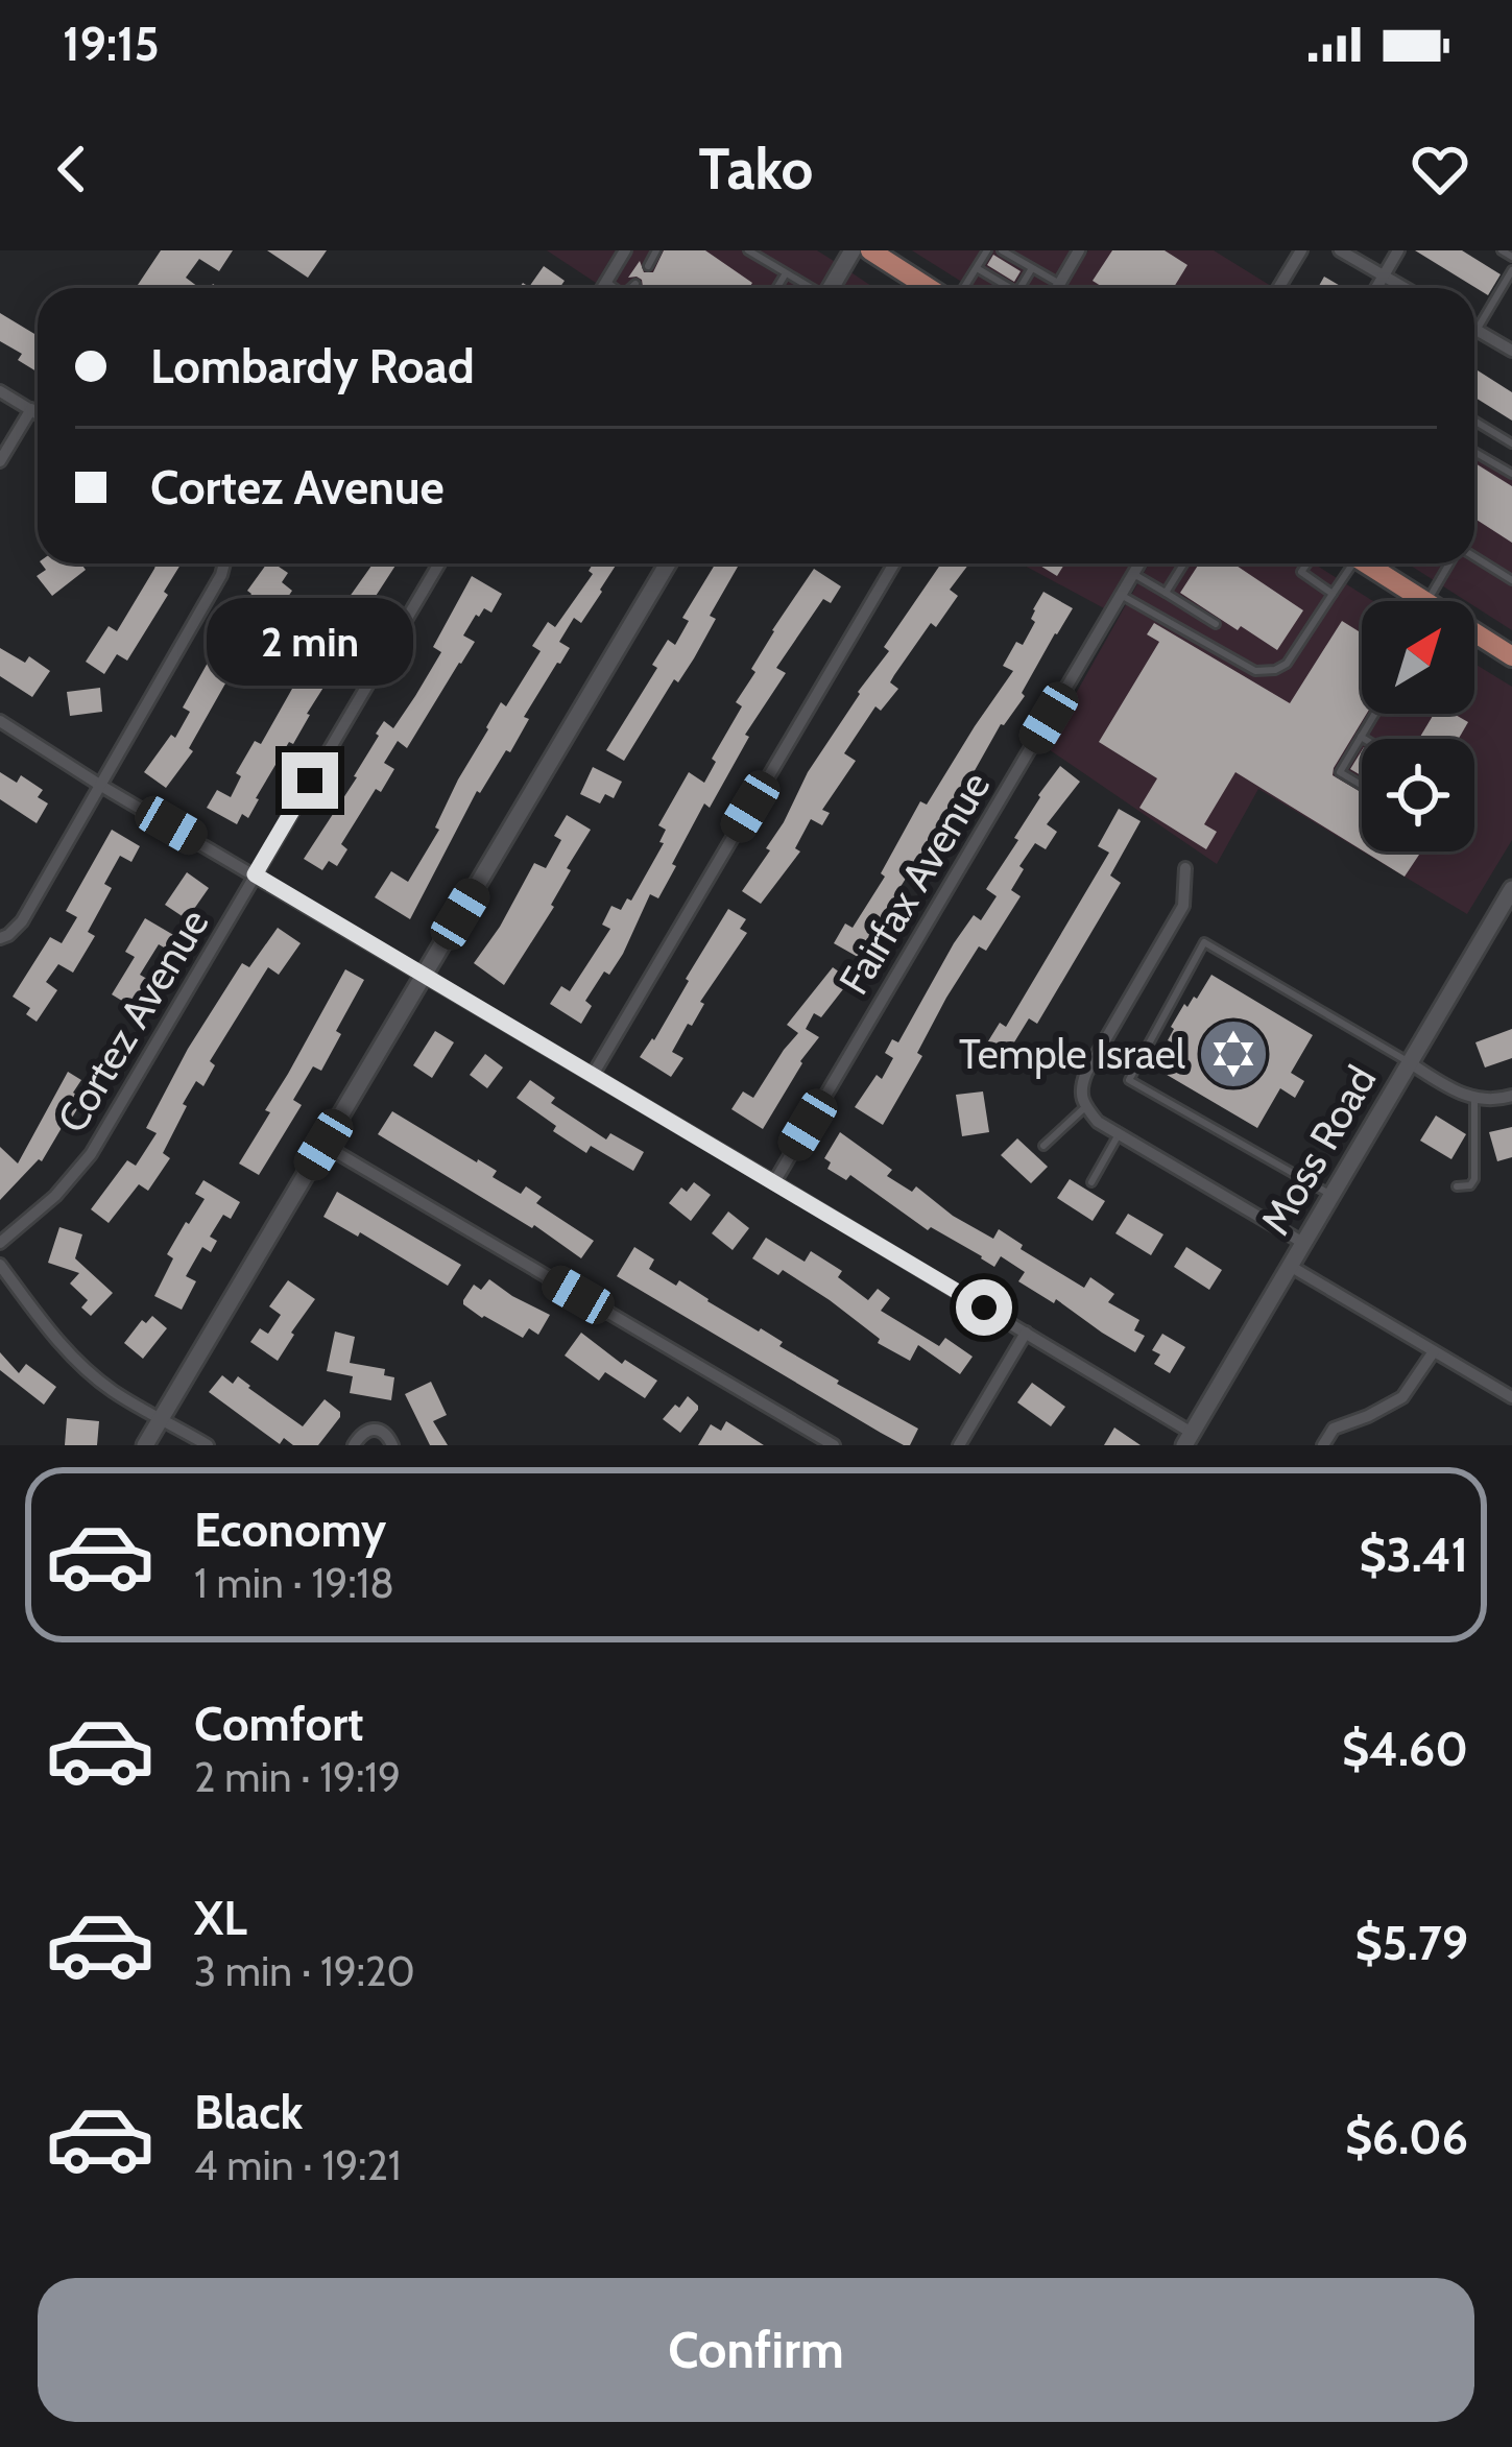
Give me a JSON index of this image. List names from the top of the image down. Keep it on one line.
{"streets":{"street":["Fairfax Avenue","Cortez Avenue","Moss Road"]},"places":{"synagogue":["Temple Israel"]},"north":"top right","page":{"status":"19:15","header":"Tako","banner":["Lombardy Road","Cortez Avenue"],"bubble":"2 min","list":[{"name":"Economy","note":"1 min · 19:18","value":"$3.41"},{"name":"Comfort","note":"2 min · 19:19","value":"$4.60"},{"name":"XL","note":"3 min · 19:20","value":"$5.79"},{"name":"Black","note":"4 min · 19:21","value":"$6.06"}],"buttons":"Confirm"}}
